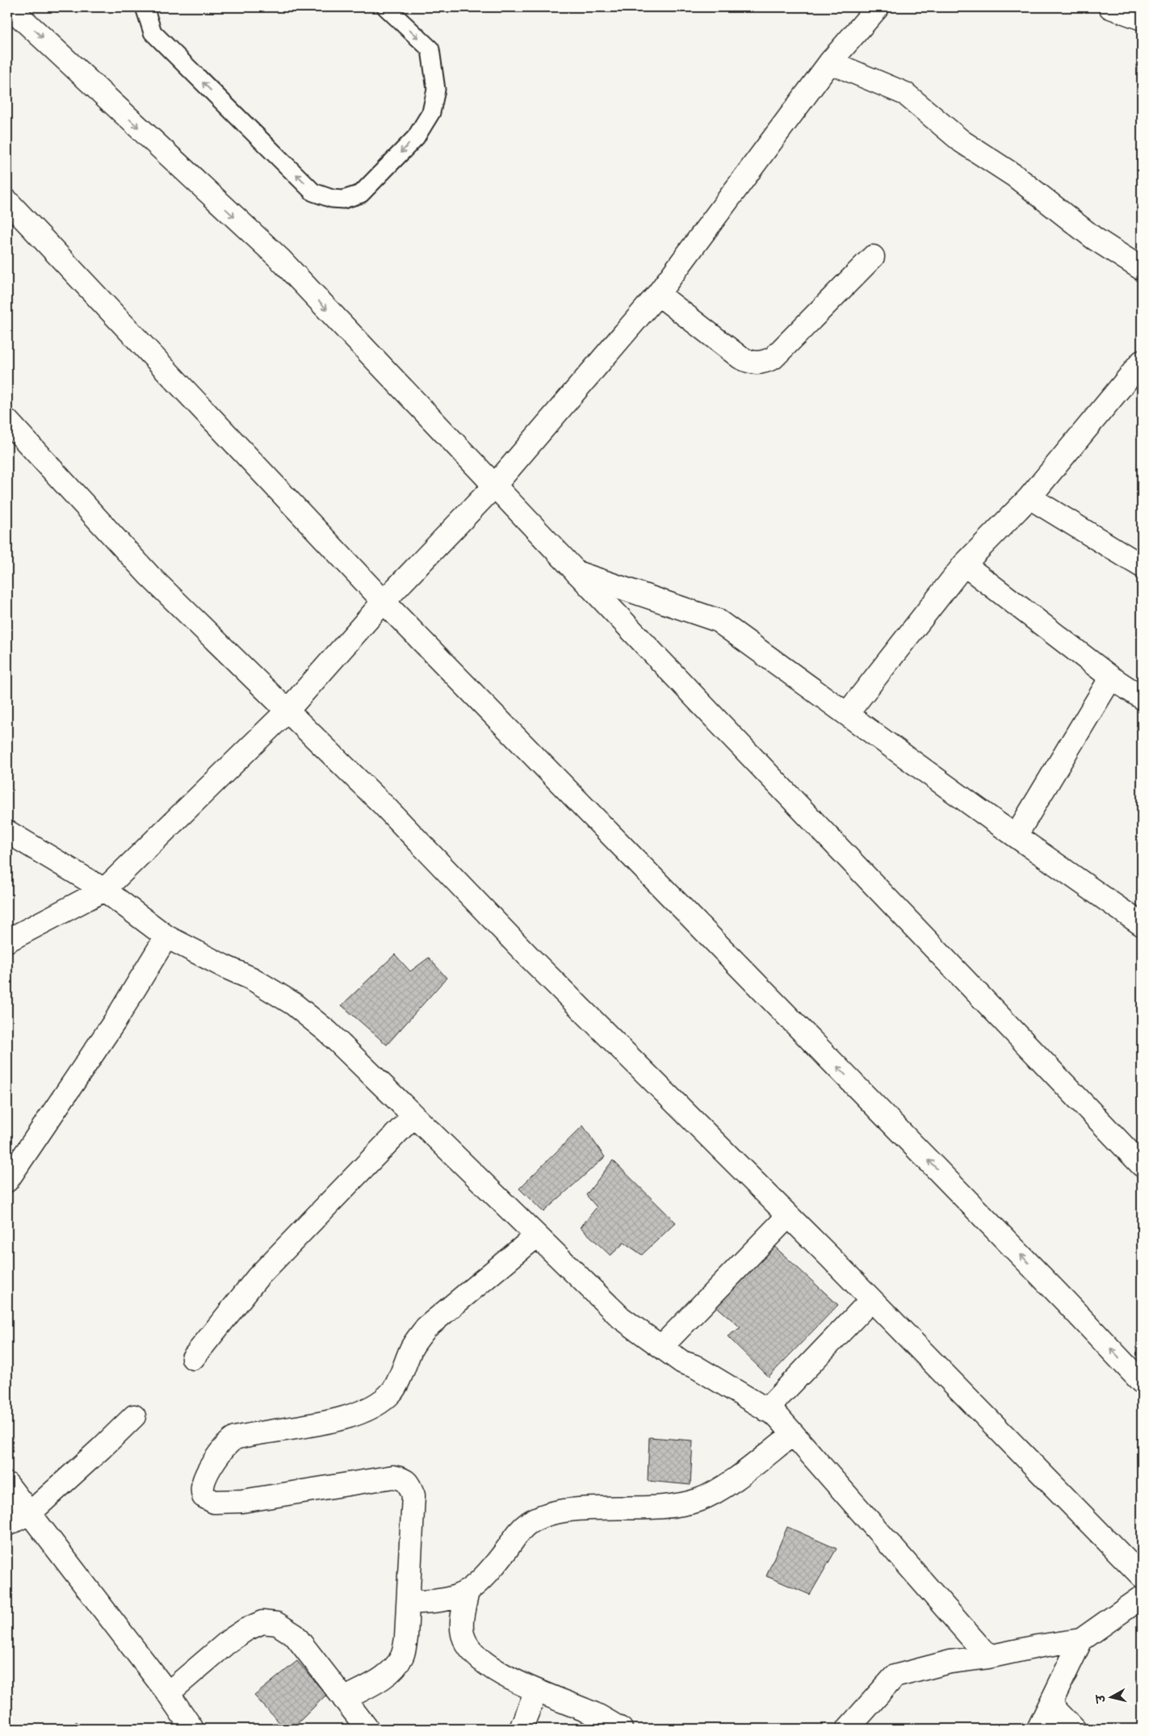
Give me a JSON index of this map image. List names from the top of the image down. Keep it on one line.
{"north":"left"}
